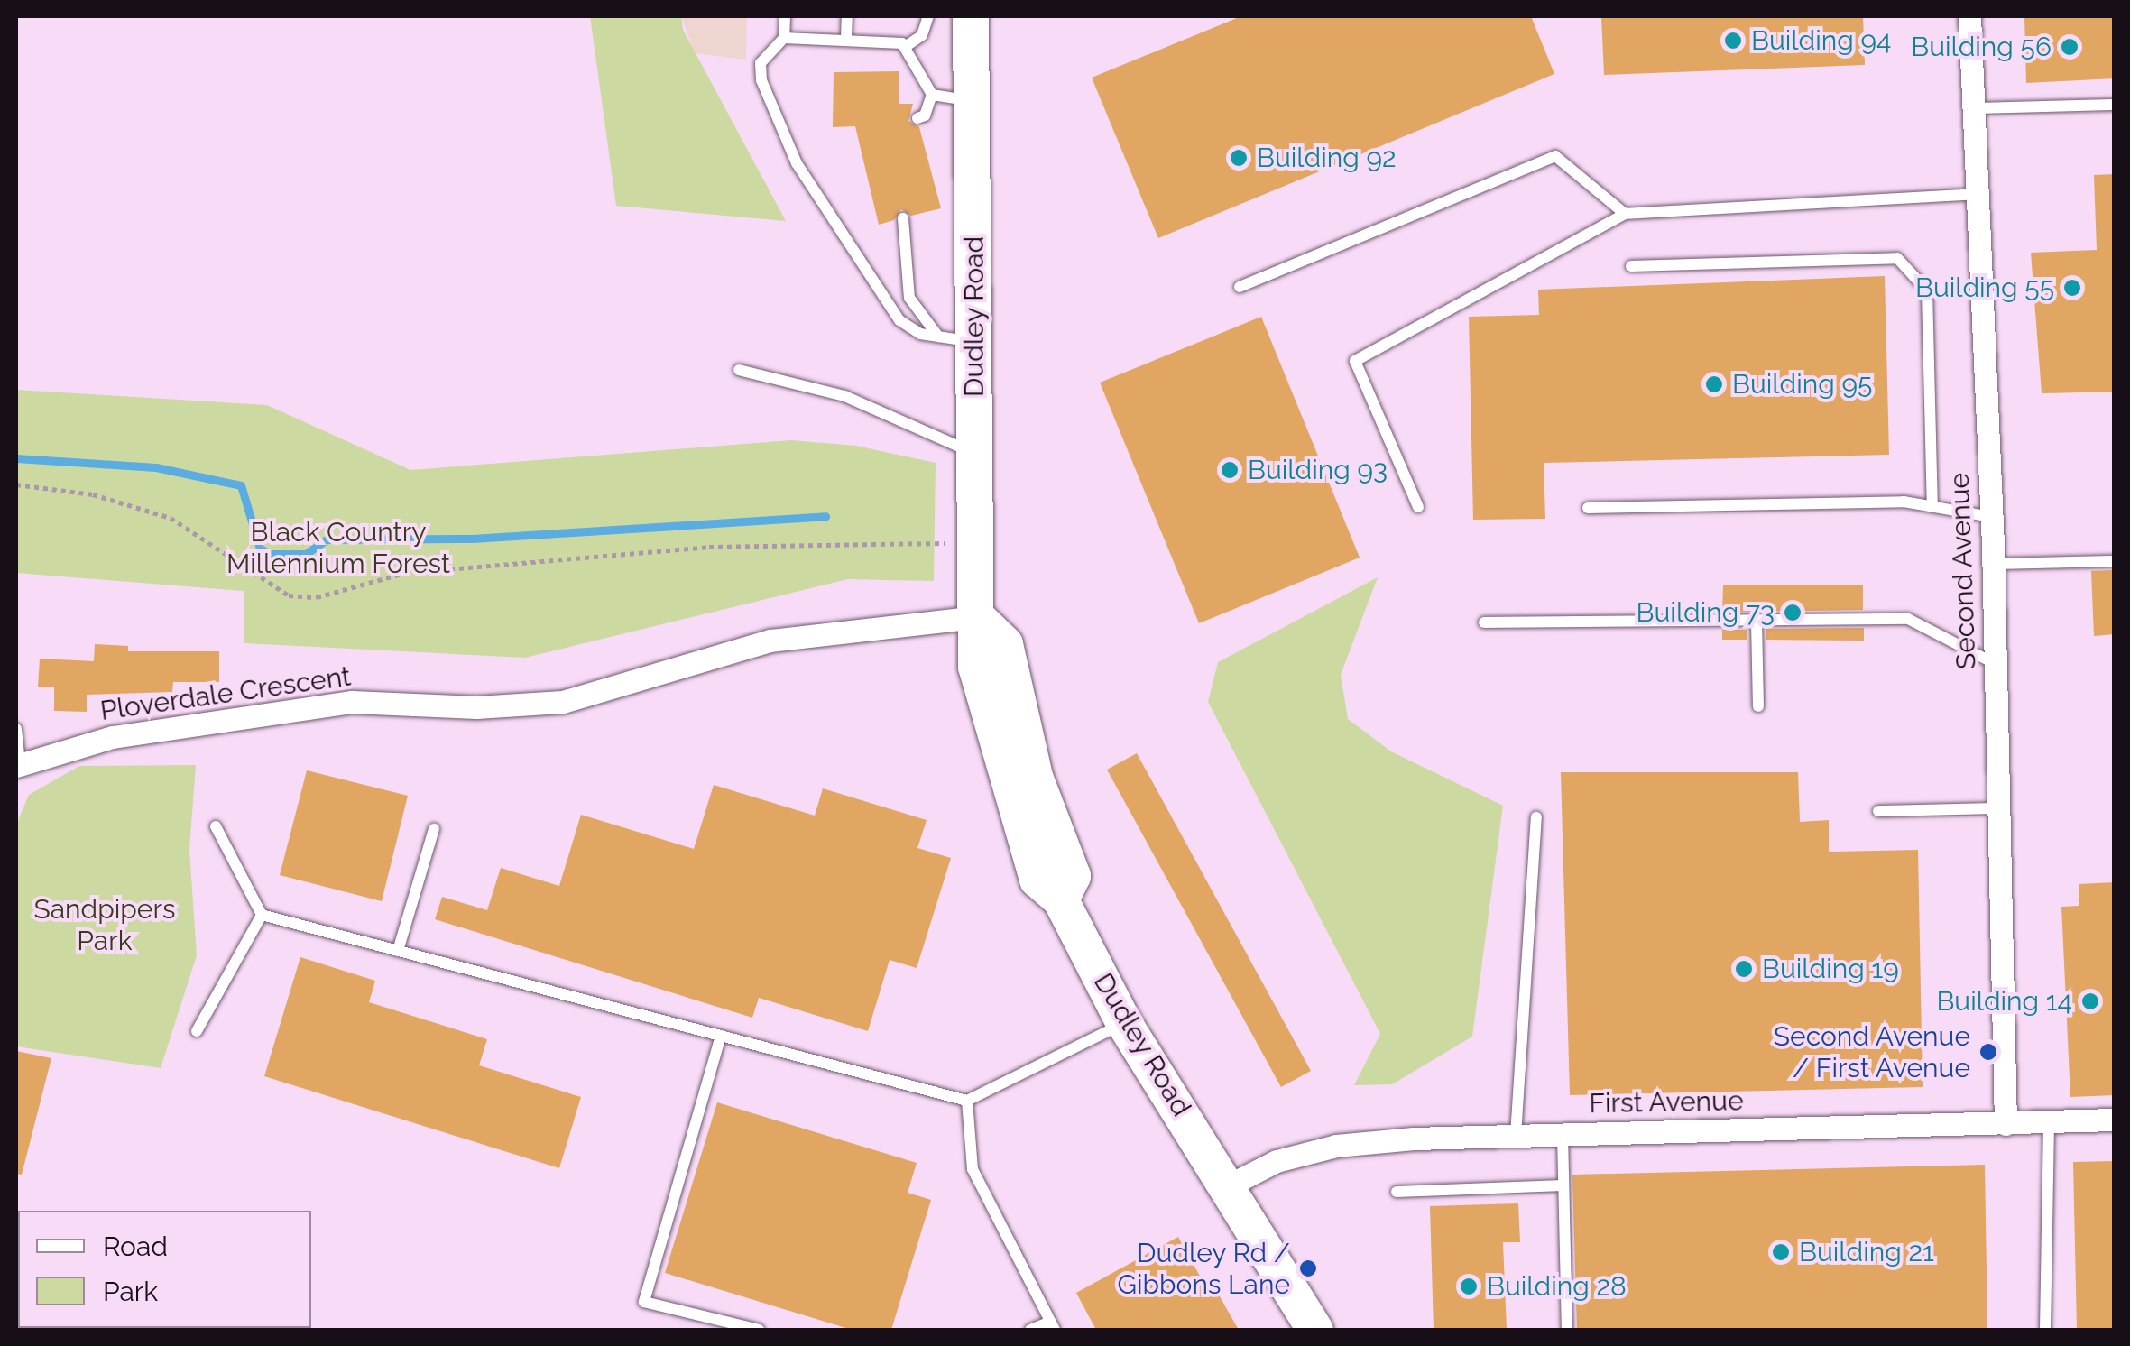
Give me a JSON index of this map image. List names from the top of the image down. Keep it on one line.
{"streets":{"main road":["Dudley Road"],"street":["Second Avenue","Ploverdale Crescent","First Avenue"]},"crossings":[["Dudley Road","Ploverdale Crescent"],["Dudley Road","First Avenue"],["Second Avenue","First Avenue"]],"parks":["Black Country Millennium Forest","Sandpipers Park"],"places":["Building 94","Building 56","Building 92","Building 55","Building 95","Building 93","Building 73","Building 19","Building 14","Second Avenue / First Avenue","Building 21","Dudley Rd / Gibbons Lane","Building 28"],"legend":["Road","Park"]}
